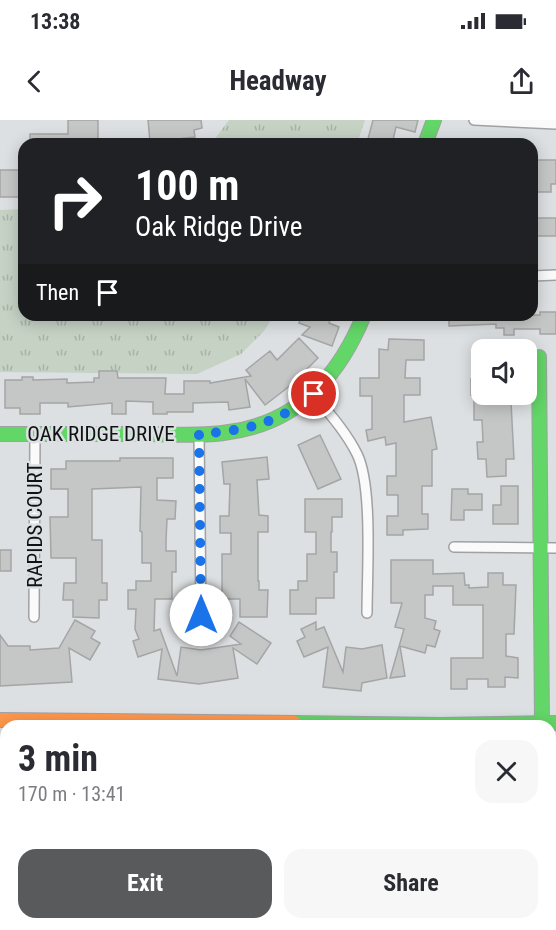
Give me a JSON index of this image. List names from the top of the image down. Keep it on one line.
{"streets":{"street":["OAK RIDGE DRIVE","RAPIDS COURT"]},"crossings":[["OAK RIDGE DRIVE","RAPIDS COURT"]],"page":{"status":"13:38","header":"Headway","turn":["100 m","Oak Ridge Drive"],"then":"Then","heading":["3 min","170 m · 13:41"],"buttons":["Exit","Share"]}}
